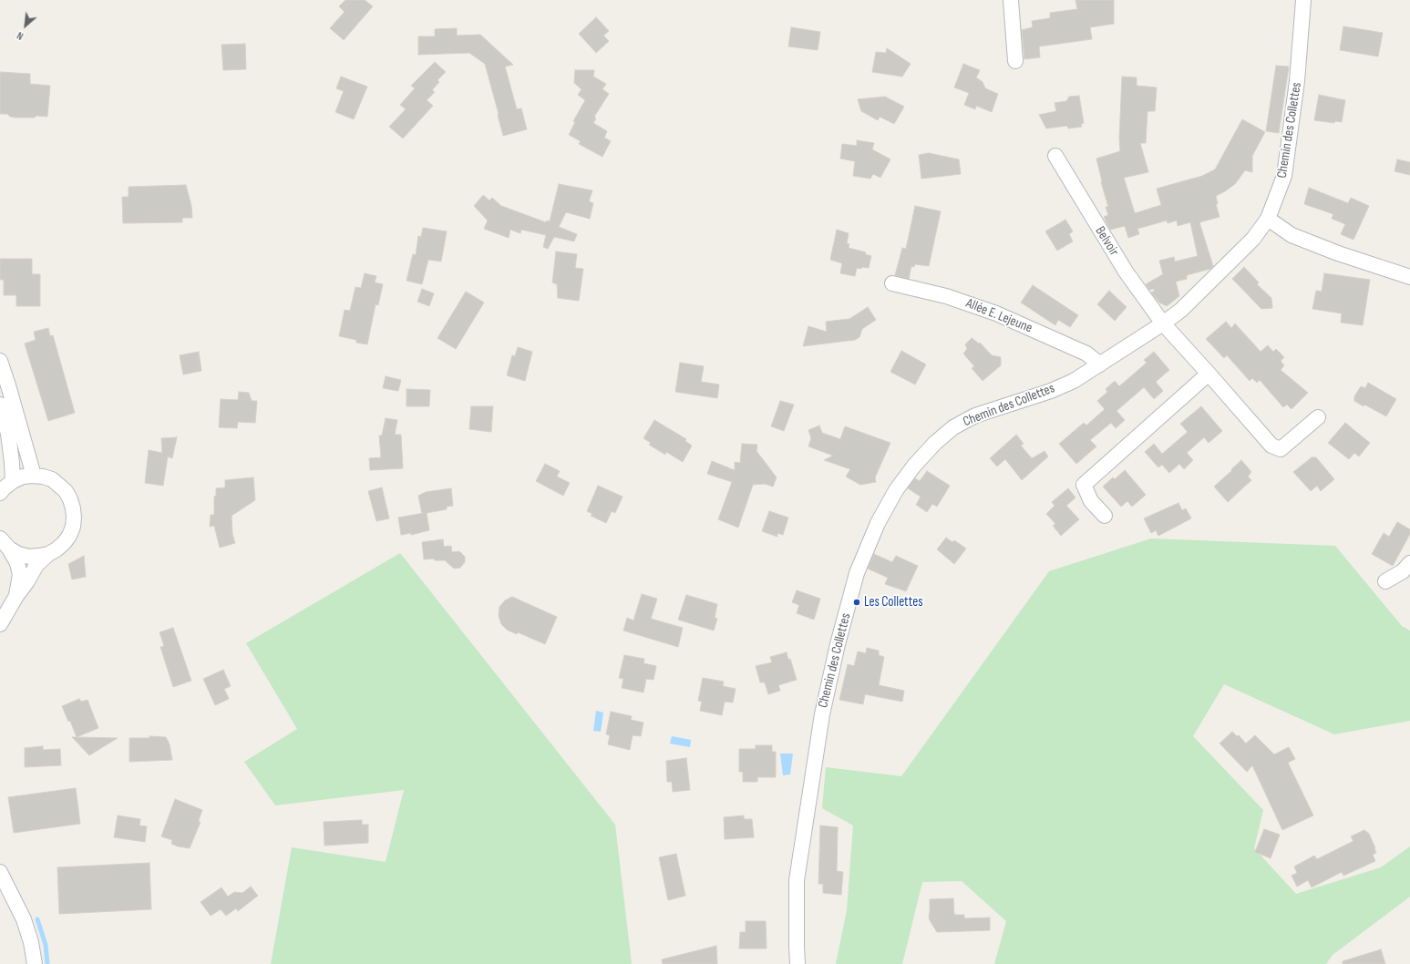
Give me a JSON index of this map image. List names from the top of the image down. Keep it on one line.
{"streets":{"street":["Chemin des Collettes","Belvoir","Allée E. Lejeune"]},"crossings":[["Chemin des Collettes","Belvoir"],["Chemin des Collettes","Allée E. Lejeune"]],"places":["Les Collettes"],"north":"bottom left"}
